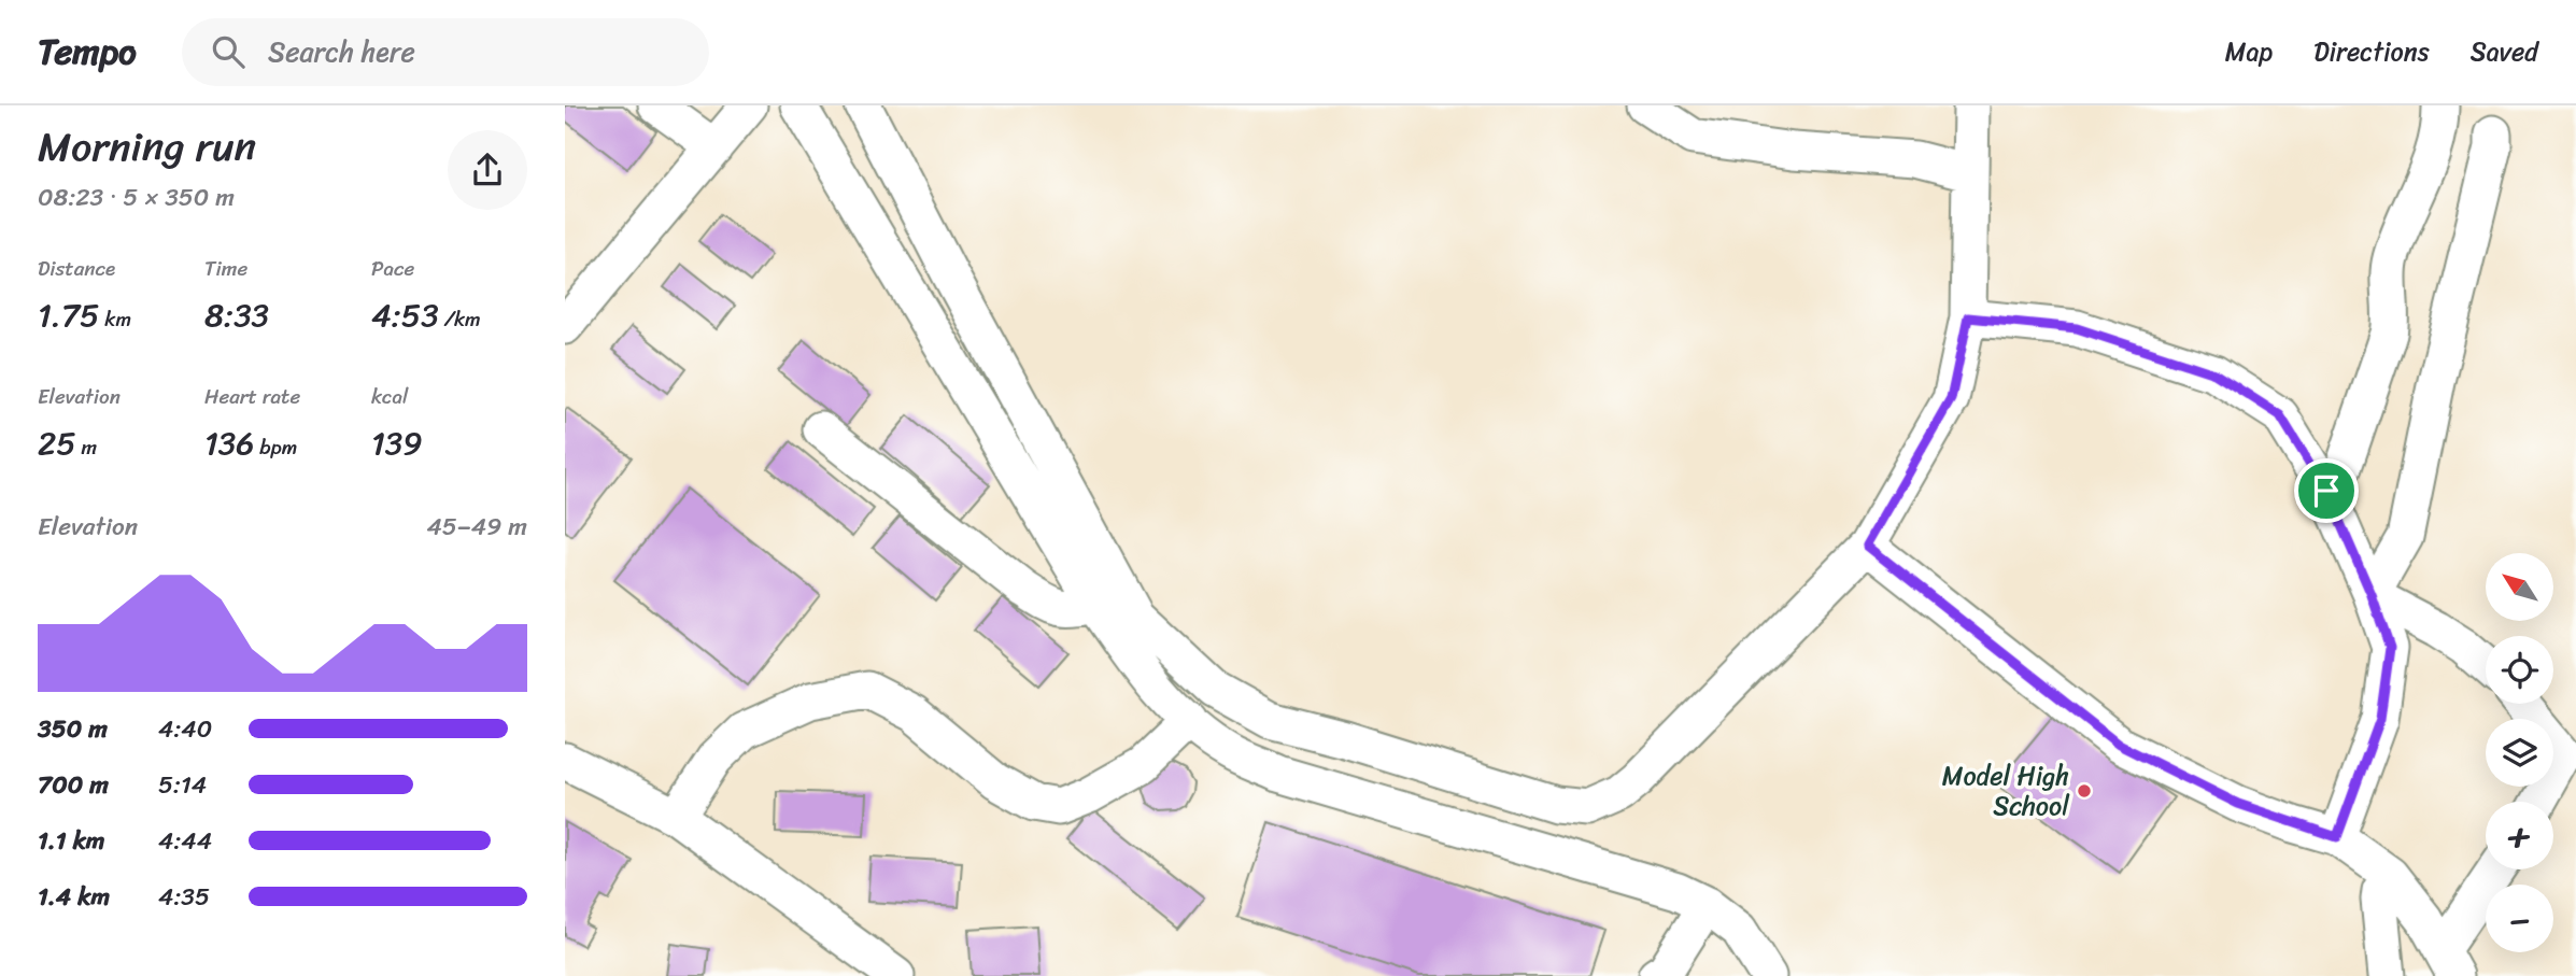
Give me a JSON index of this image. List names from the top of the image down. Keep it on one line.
{"places":["Model High School"],"north":"top left","page":{"header":"Tempo","search":"Search here","nav":["Map","Directions","Saved"],"heading":["Morning run","08:23 · 5 × 350 m"],"stats":[["Distance","1.75 km"],["Time","8:33"],["Pace","4:53 /km"],["Elevation","25 m"],["Heart rate","136 bpm"],["kcal","139"]],"chart":["Elevation","45–49 m"],"map_buttons":["+","−"],"list":[{"name":"350 m","note":"4:40"},{"name":"700 m","note":"5:14"},{"name":"1.1 km","note":"4:44"},{"name":"1.4 km","note":"4:35"}]}}
